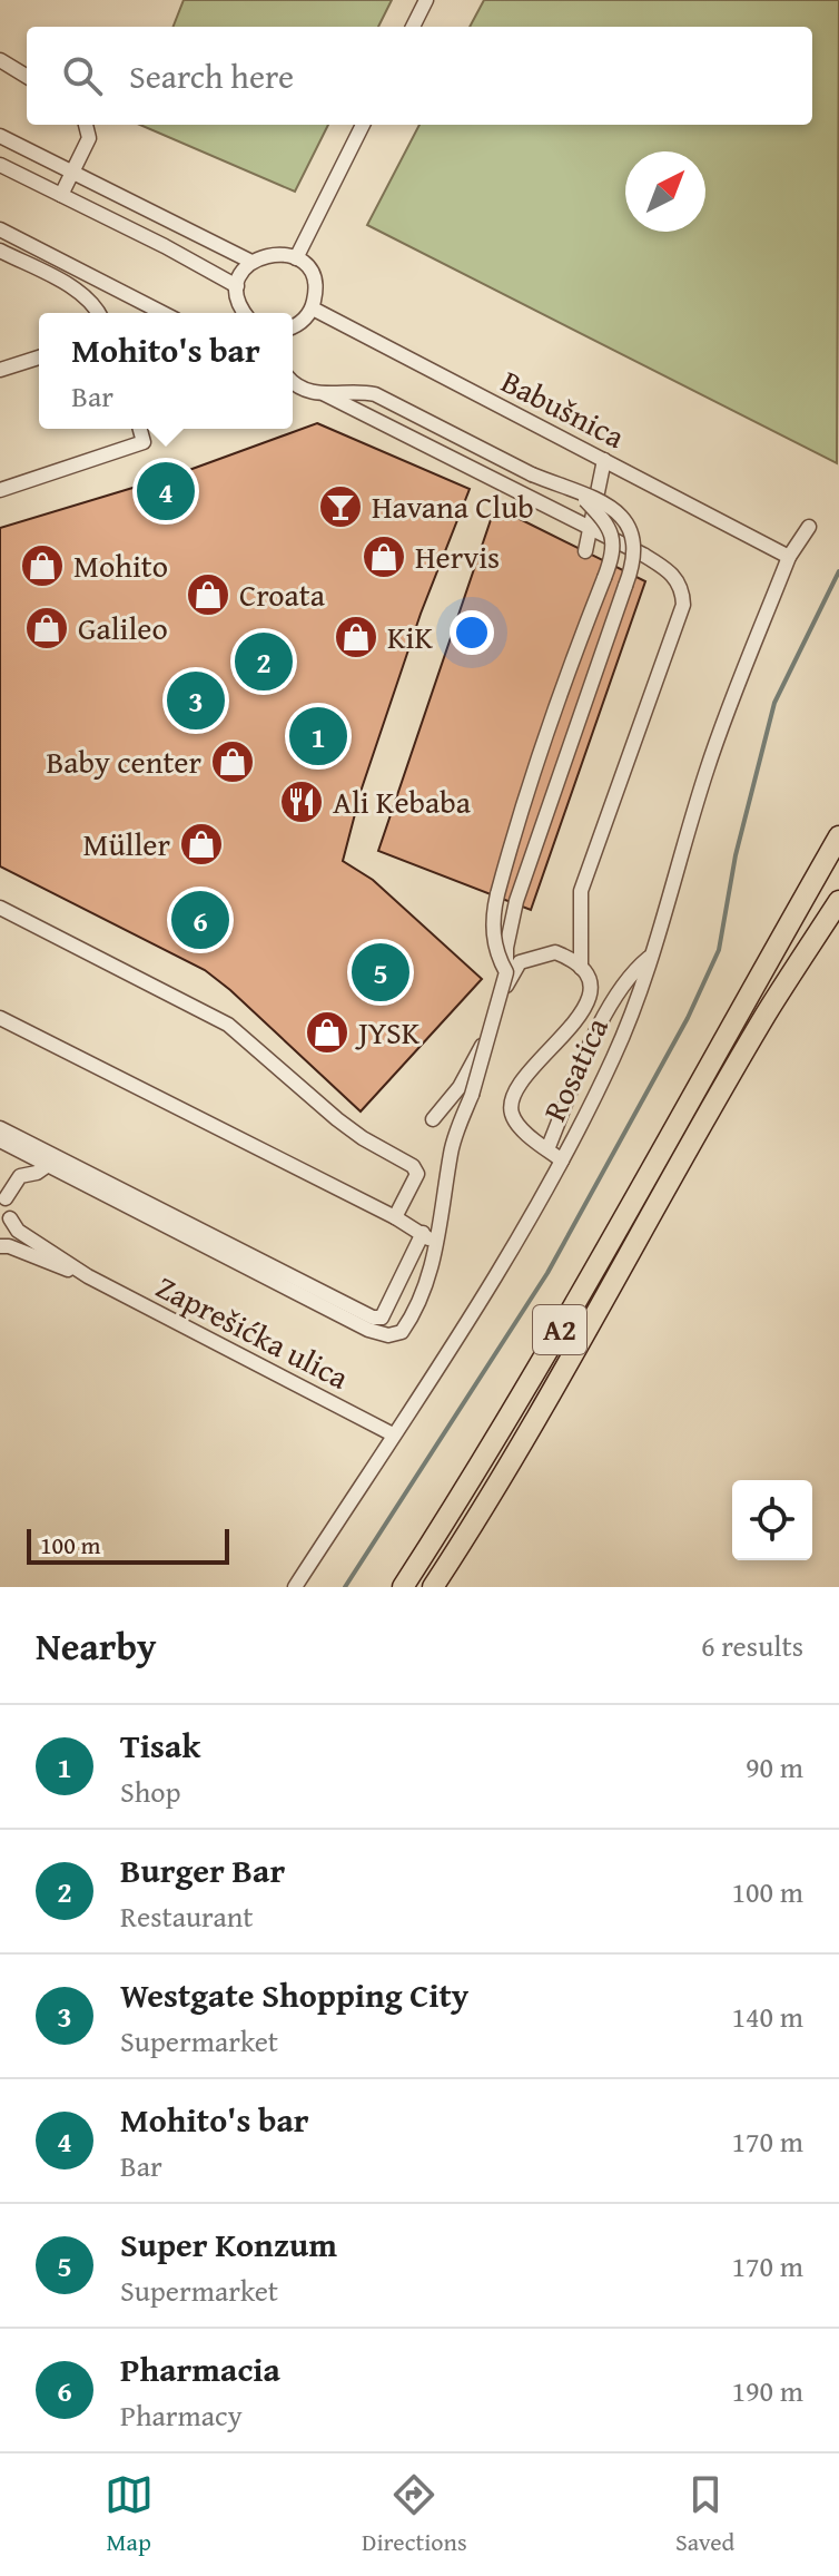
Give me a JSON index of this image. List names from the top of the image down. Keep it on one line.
{"streets":{"highway":["A2"],"street":["Babušnica","Rosatica","Zaprešićka ulica"]},"crossings":[["Babušnica","Rosatica"],["Rosatica","Zaprešićka ulica"]],"places":{"bar":["Havana Club"],"shop":["Hervis","Mohito","Croata","Galileo","KiK","Baby center","Müller","JYSK"],"restaurant":["Ali Kebaba"]},"scale_bar":"100 m","north":"top right","page":{"search":"Search here","popup":["Mohito's bar","Bar"],"pins":["4","2","3","1","6","5"],"scale":"100 m","heading":["Nearby","6 results"],"list":[{"mark":"1","name":"Tisak","note":"Shop","value":"90 m"},{"mark":"2","name":"Burger Bar","note":"Restaurant","value":"100 m"},{"mark":"3","name":"Westgate Shopping City","note":"Supermarket","value":"140 m"},{"mark":"4","name":"Mohito's bar","note":"Bar","value":"170 m"},{"mark":"5","name":"Super Konzum","note":"Supermarket","value":"170 m"},{"mark":"6","name":"Pharmacia","note":"Pharmacy","value":"190 m"}],"nav":["Map","Directions","Saved"]}}
